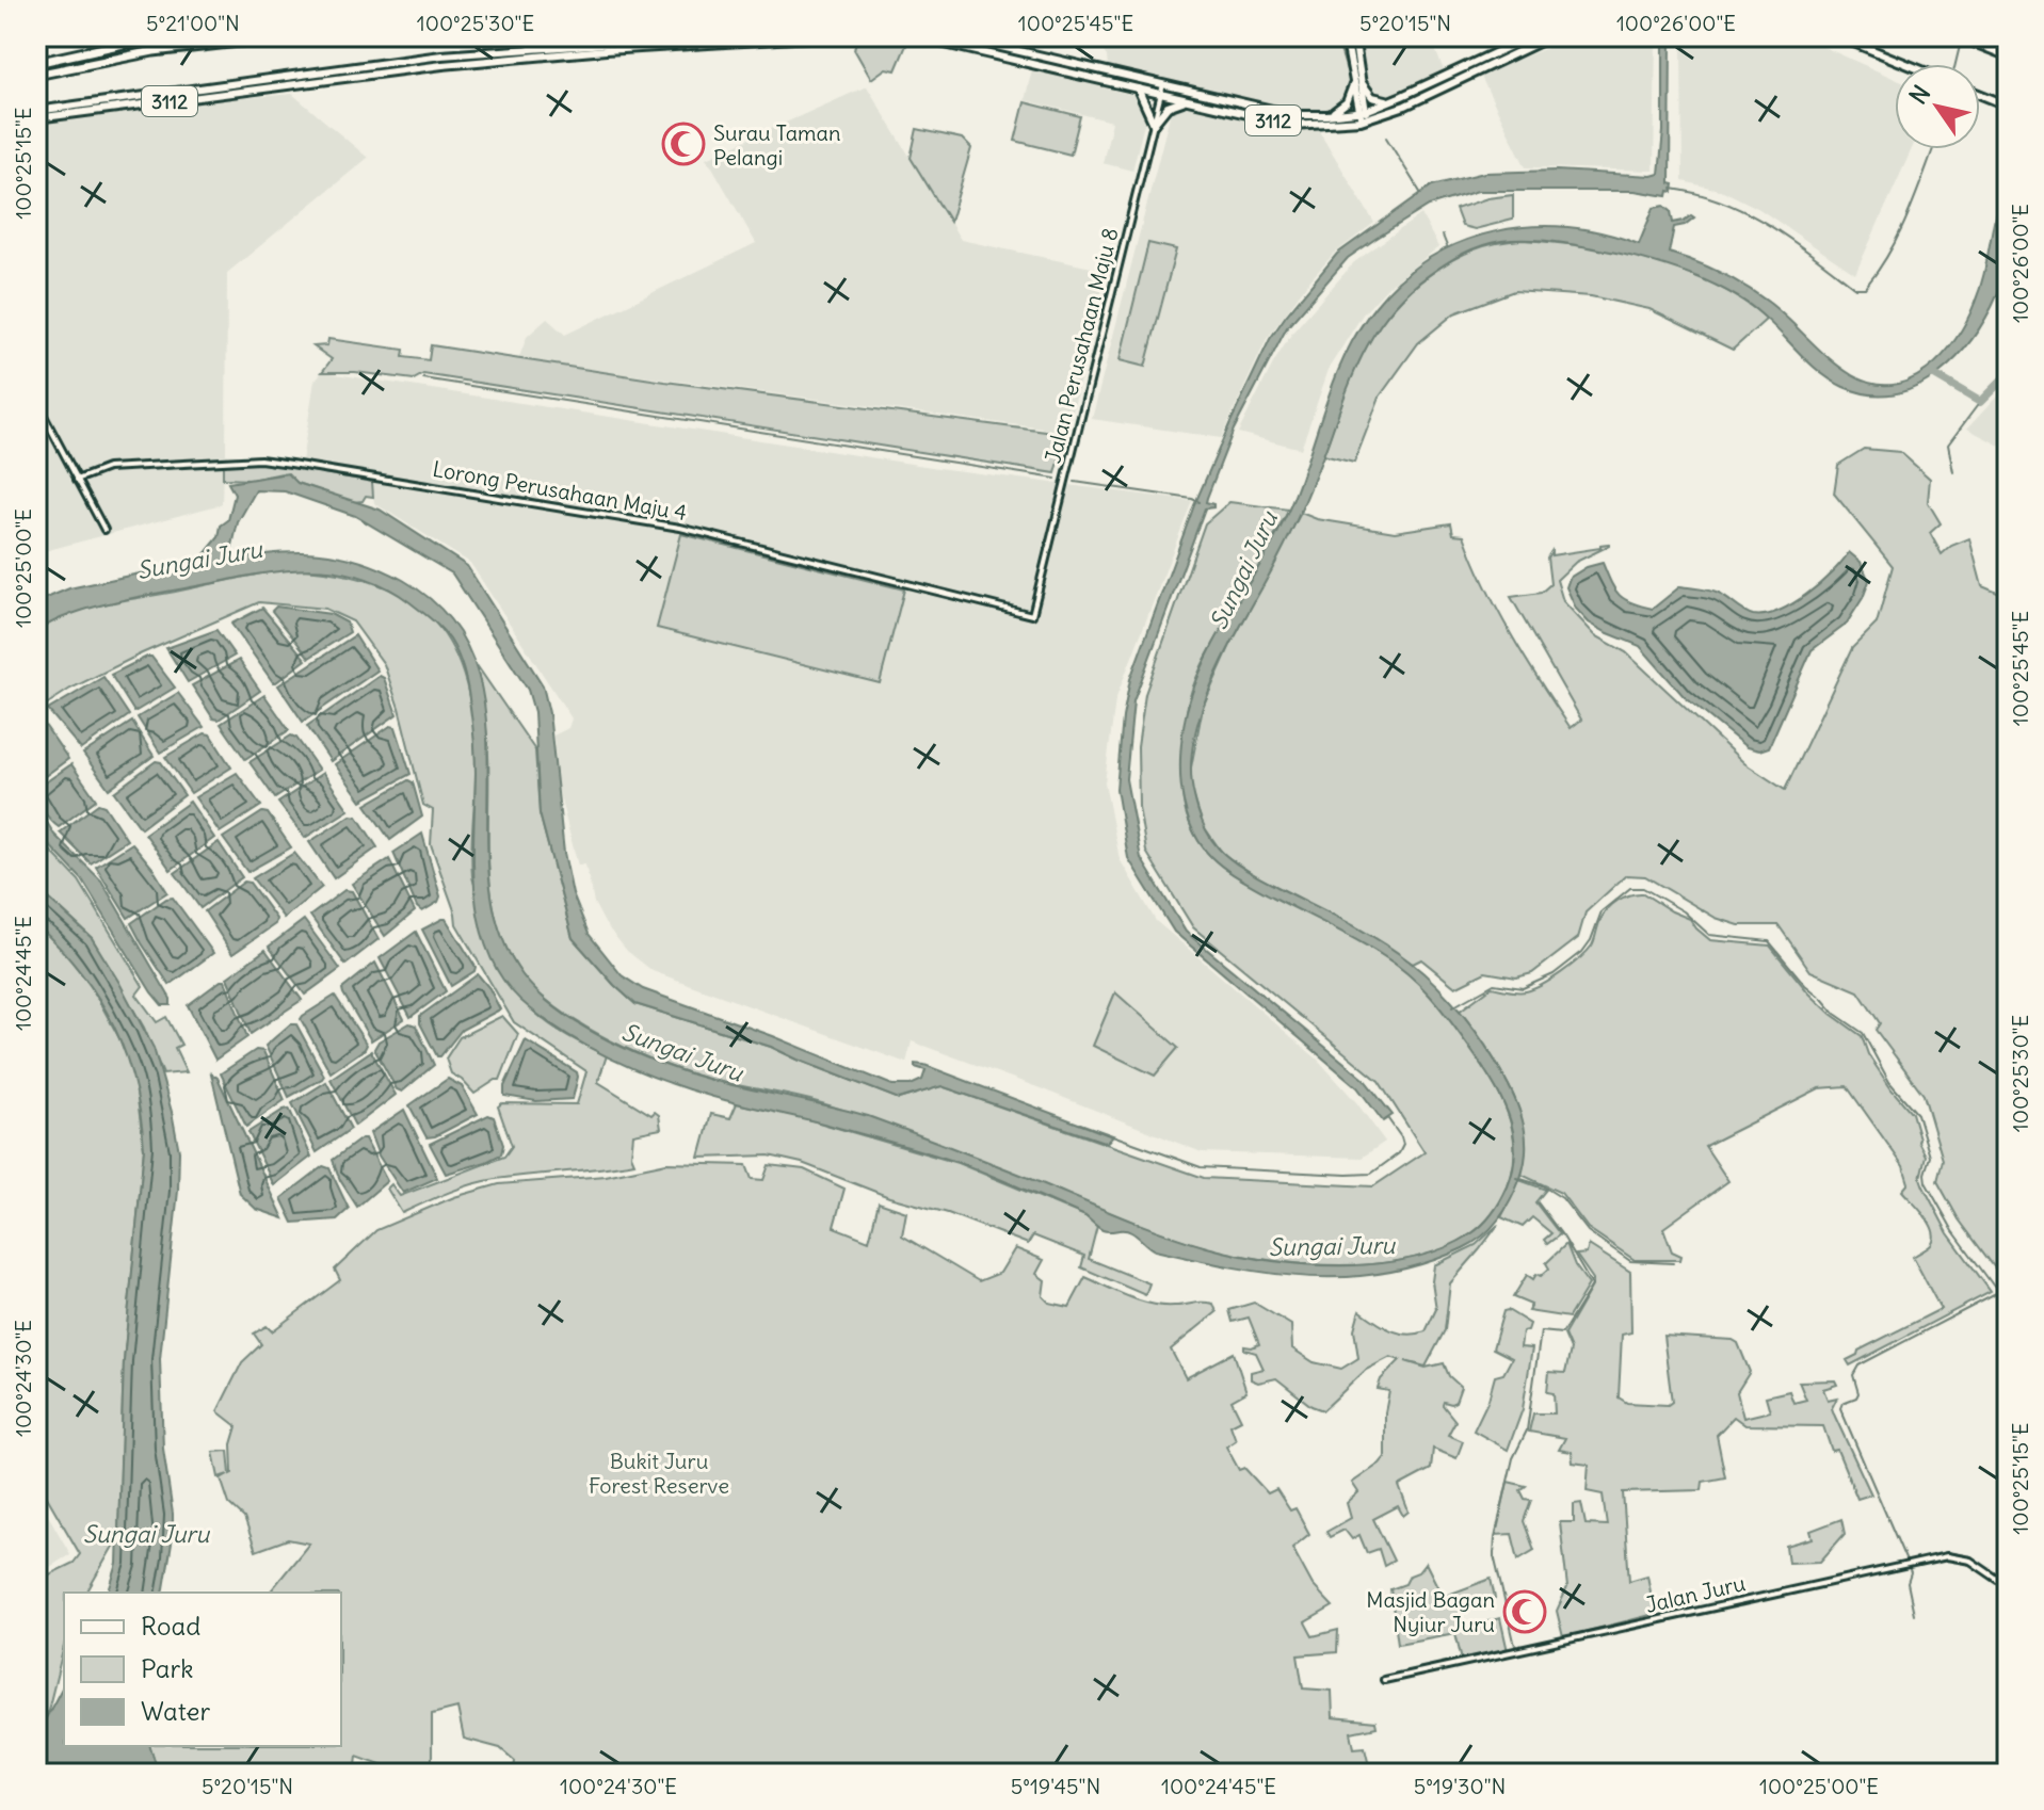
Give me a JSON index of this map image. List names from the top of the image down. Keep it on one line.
{"streets":{"main road":["3112"],"street":["Jalan Perusahaan Maju 8","Lorong Perusahaan Maju 4","Jalan Juru"]},"crossings":[["3112","Jalan Perusahaan Maju 8"],["Jalan Perusahaan Maju 8","Lorong Perusahaan Maju 4"]],"water":["Sungai Juru"],"parks":["Bukit Juru Forest Reserve"],"places":{"mosque":["Surau Taman Pelangi","Masjid Bagan Nyiur Juru"]},"legend":["Road","Park","Water"],"north":"top left","coordinates":["5°21'00\"N","100°25'30\"E","100°25'45\"E","5°20'15\"N","100°26'00\"E","100°25'15\"E","100°25'00\"E","100°24'45\"E","100°24'30\"E","5°19'45\"N","5°19'30\"N"]}
